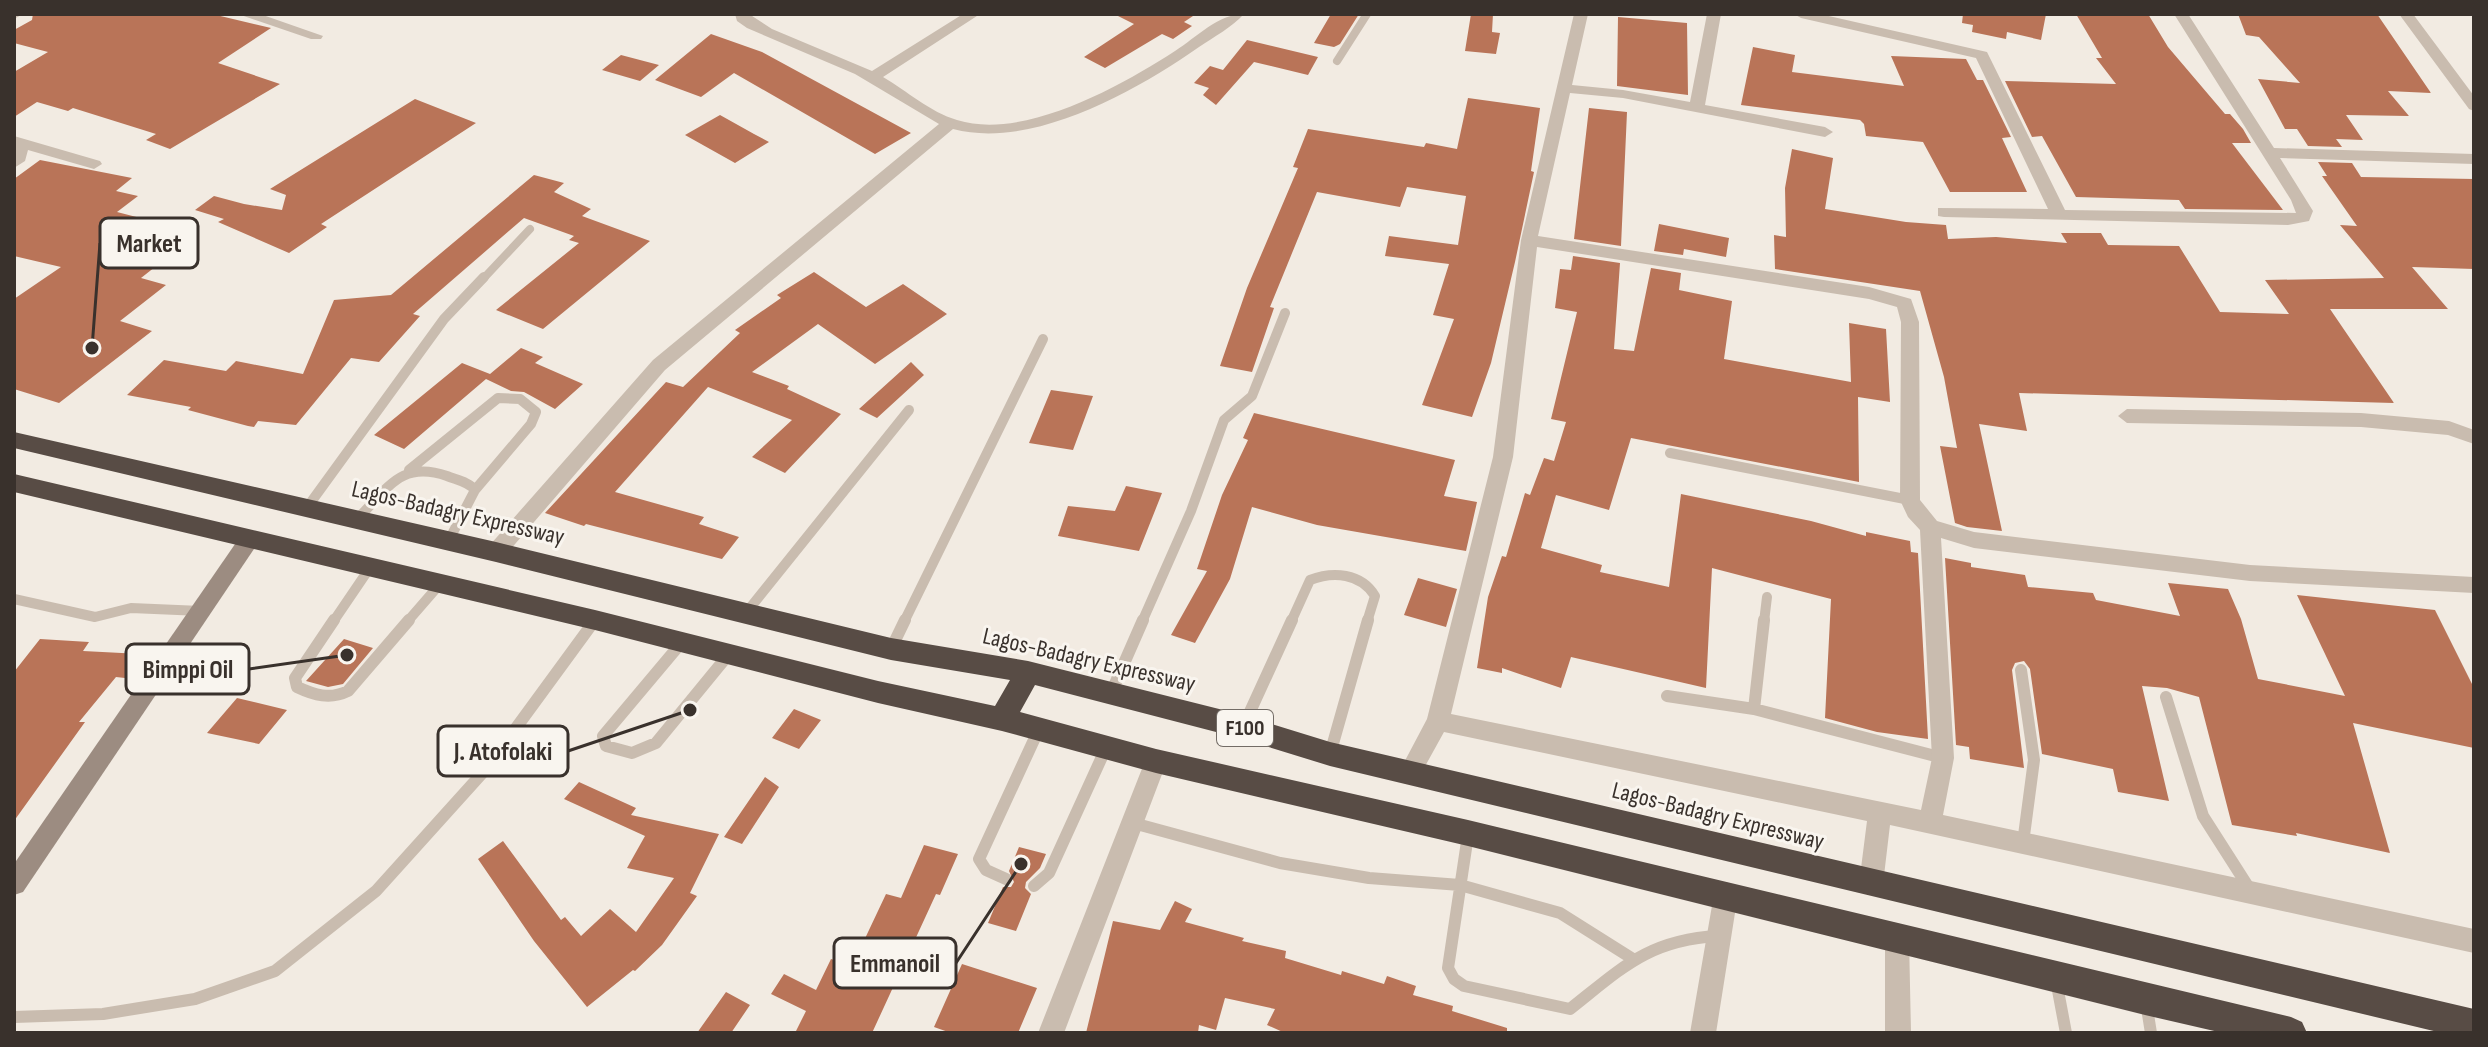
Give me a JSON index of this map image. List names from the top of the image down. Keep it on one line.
{"streets":{"highway":["Lagos-Badagry Expressway","F100"]},"places":["Market","Bimppi Oil","J. Atofolaki","Emmanoil"]}
